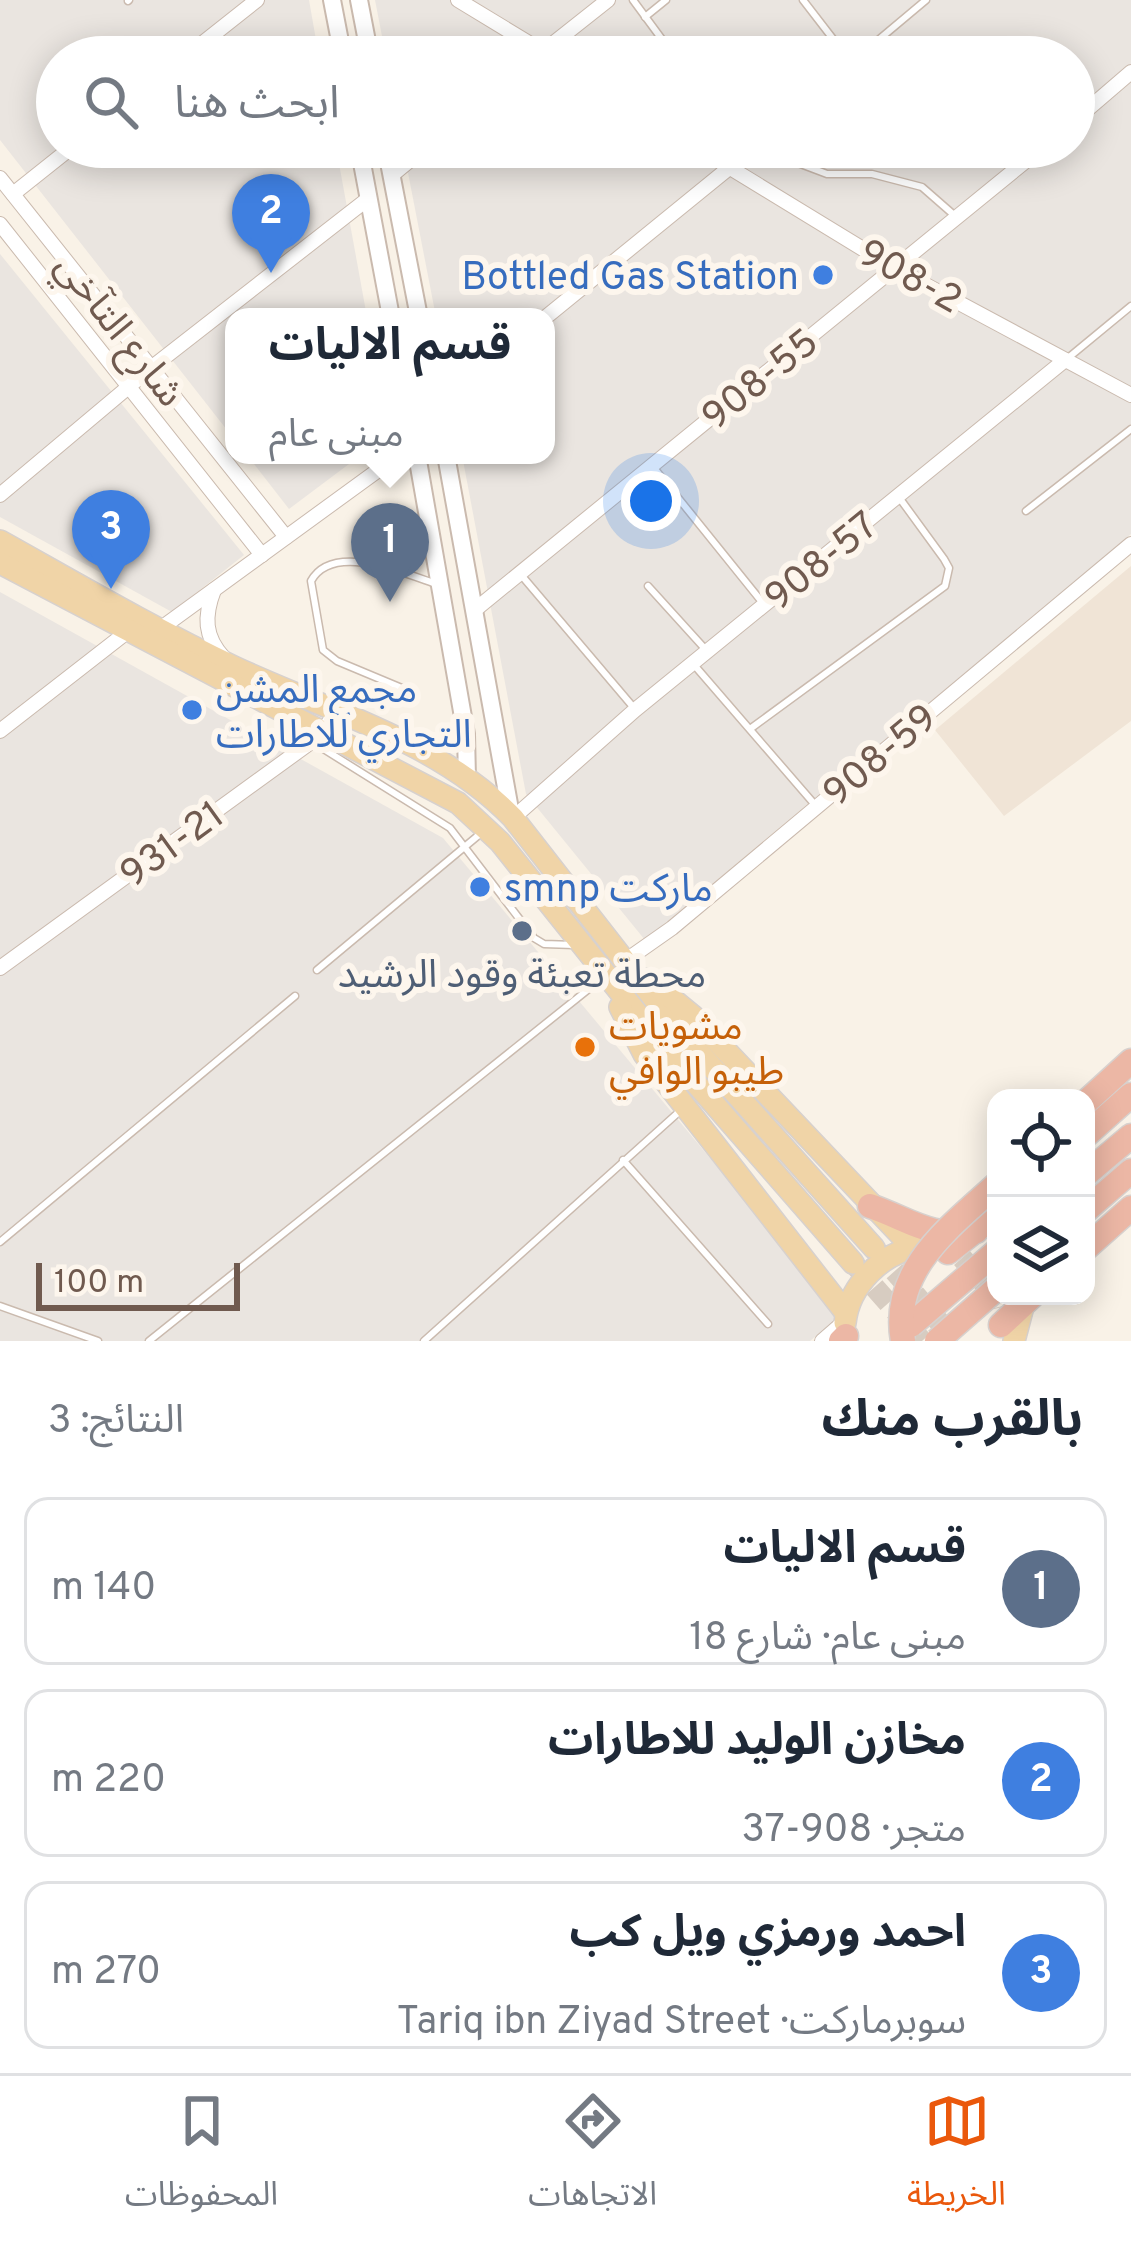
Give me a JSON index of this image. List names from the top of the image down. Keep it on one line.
{"streets":{"street":["908-2","شارع التآخي","908-55","908-57","908-59","931-21"]},"crossings":[["908-2","908-55"],["908-2","908-57"]],"places":["Bottled Gas Station","مجمع المشن التجاري للاطارات","smnp ماركت","محطة تعبئة وقود الرشيد","مشويات طيبو الوافي"],"scale_bar":"100 m","page":{"search":"ابحث هنا","pins":["2","3","1"],"popup":["قسم الاليات","مبنى عام"],"scale":"100 m","heading":["بالقرب منك","النتائج: 3"],"list":[{"mark":"1","name":"قسم الاليات","note":"مبنى عام · شارع 18","value":"140 m"},{"mark":"2","name":"مخازن الوليد للاطارات","note":"متجر · 908-37","value":"220 m"},{"mark":"3","name":"احمد ورمزي ويل كب","note":"سوبرماركت · Tariq ibn Ziyad Street","value":"270 m"}],"nav":["الخريطة","الاتجاهات","المحفوظات"]}}
